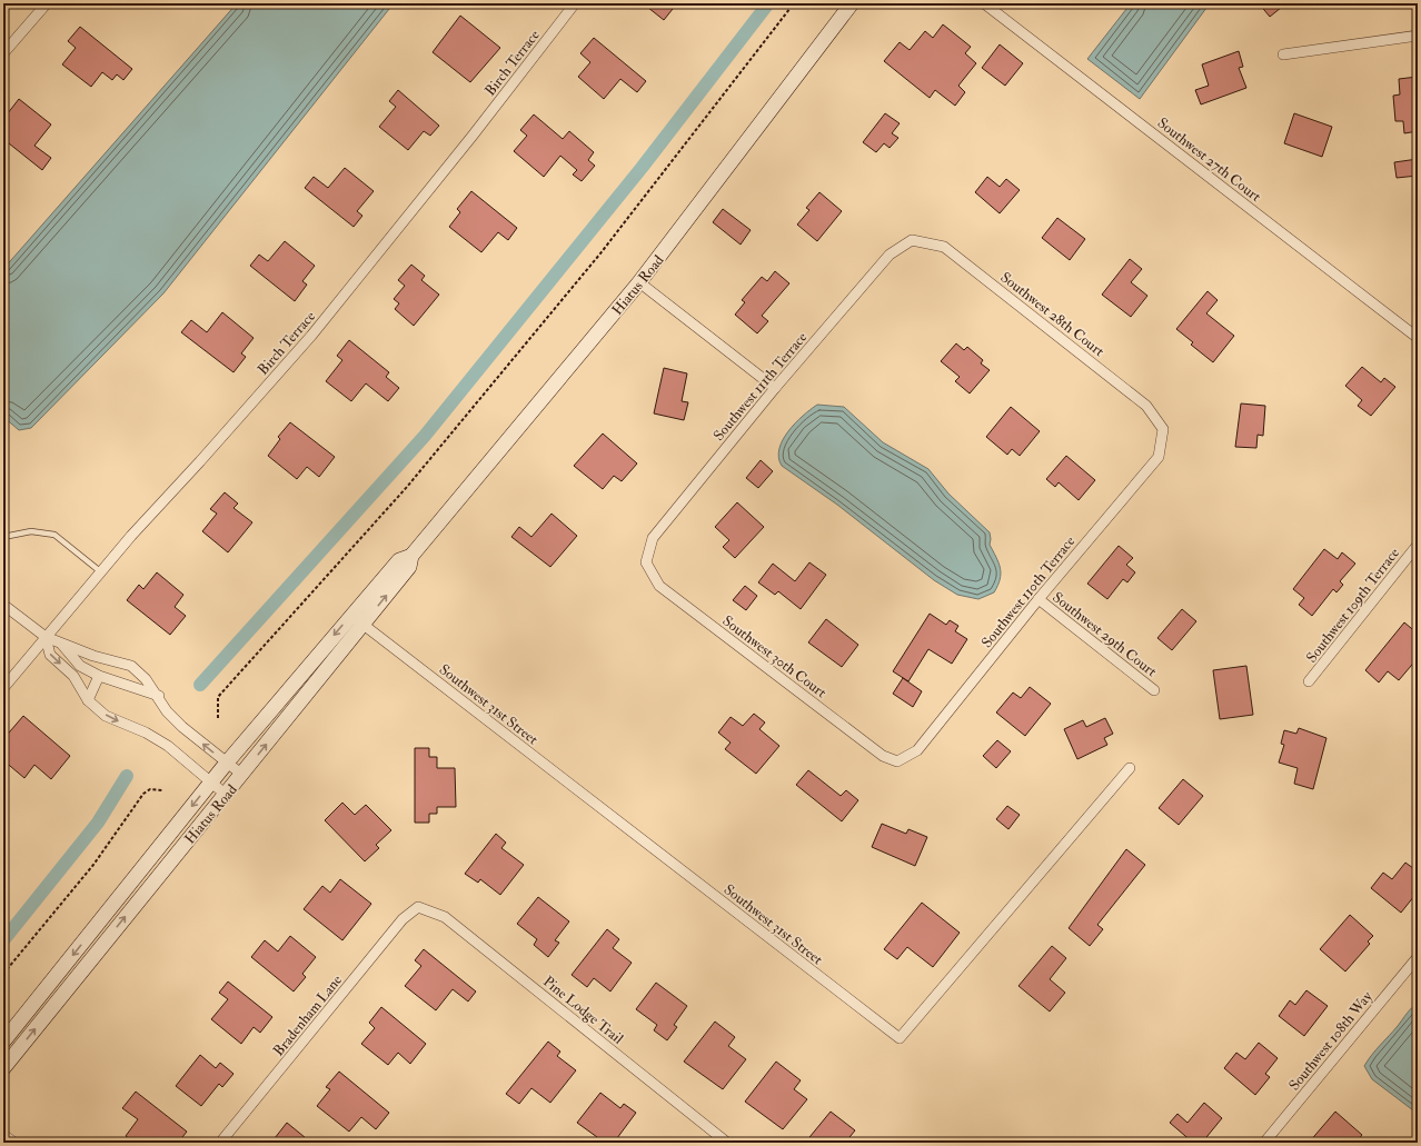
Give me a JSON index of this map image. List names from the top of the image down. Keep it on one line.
{"streets":{"street":["Birch Terrace","Southwest 27th Court","Hiatus Road","Southwest 28th Court","Southwest 111th Terrace","Southwest 110th Terrace","Southwest 109th Terrace","Southwest 29th Court","Southwest 30th Court","Southwest 31st Street","Pine Lodge Trail","Bradenham Lane","Southwest 108th Way"]},"crossings":[["Hiatus Road","Southwest 31st Street"],["Southwest 28th Court","Southwest 111th Terrace"],["Southwest 28th Court","Southwest 110th Terrace"],["Southwest 111th Terrace","Southwest 30th Court"],["Southwest 110th Terrace","Southwest 29th Court"],["Southwest 110th Terrace","Southwest 30th Court"],["Pine Lodge Trail","Bradenham Lane"]]}
